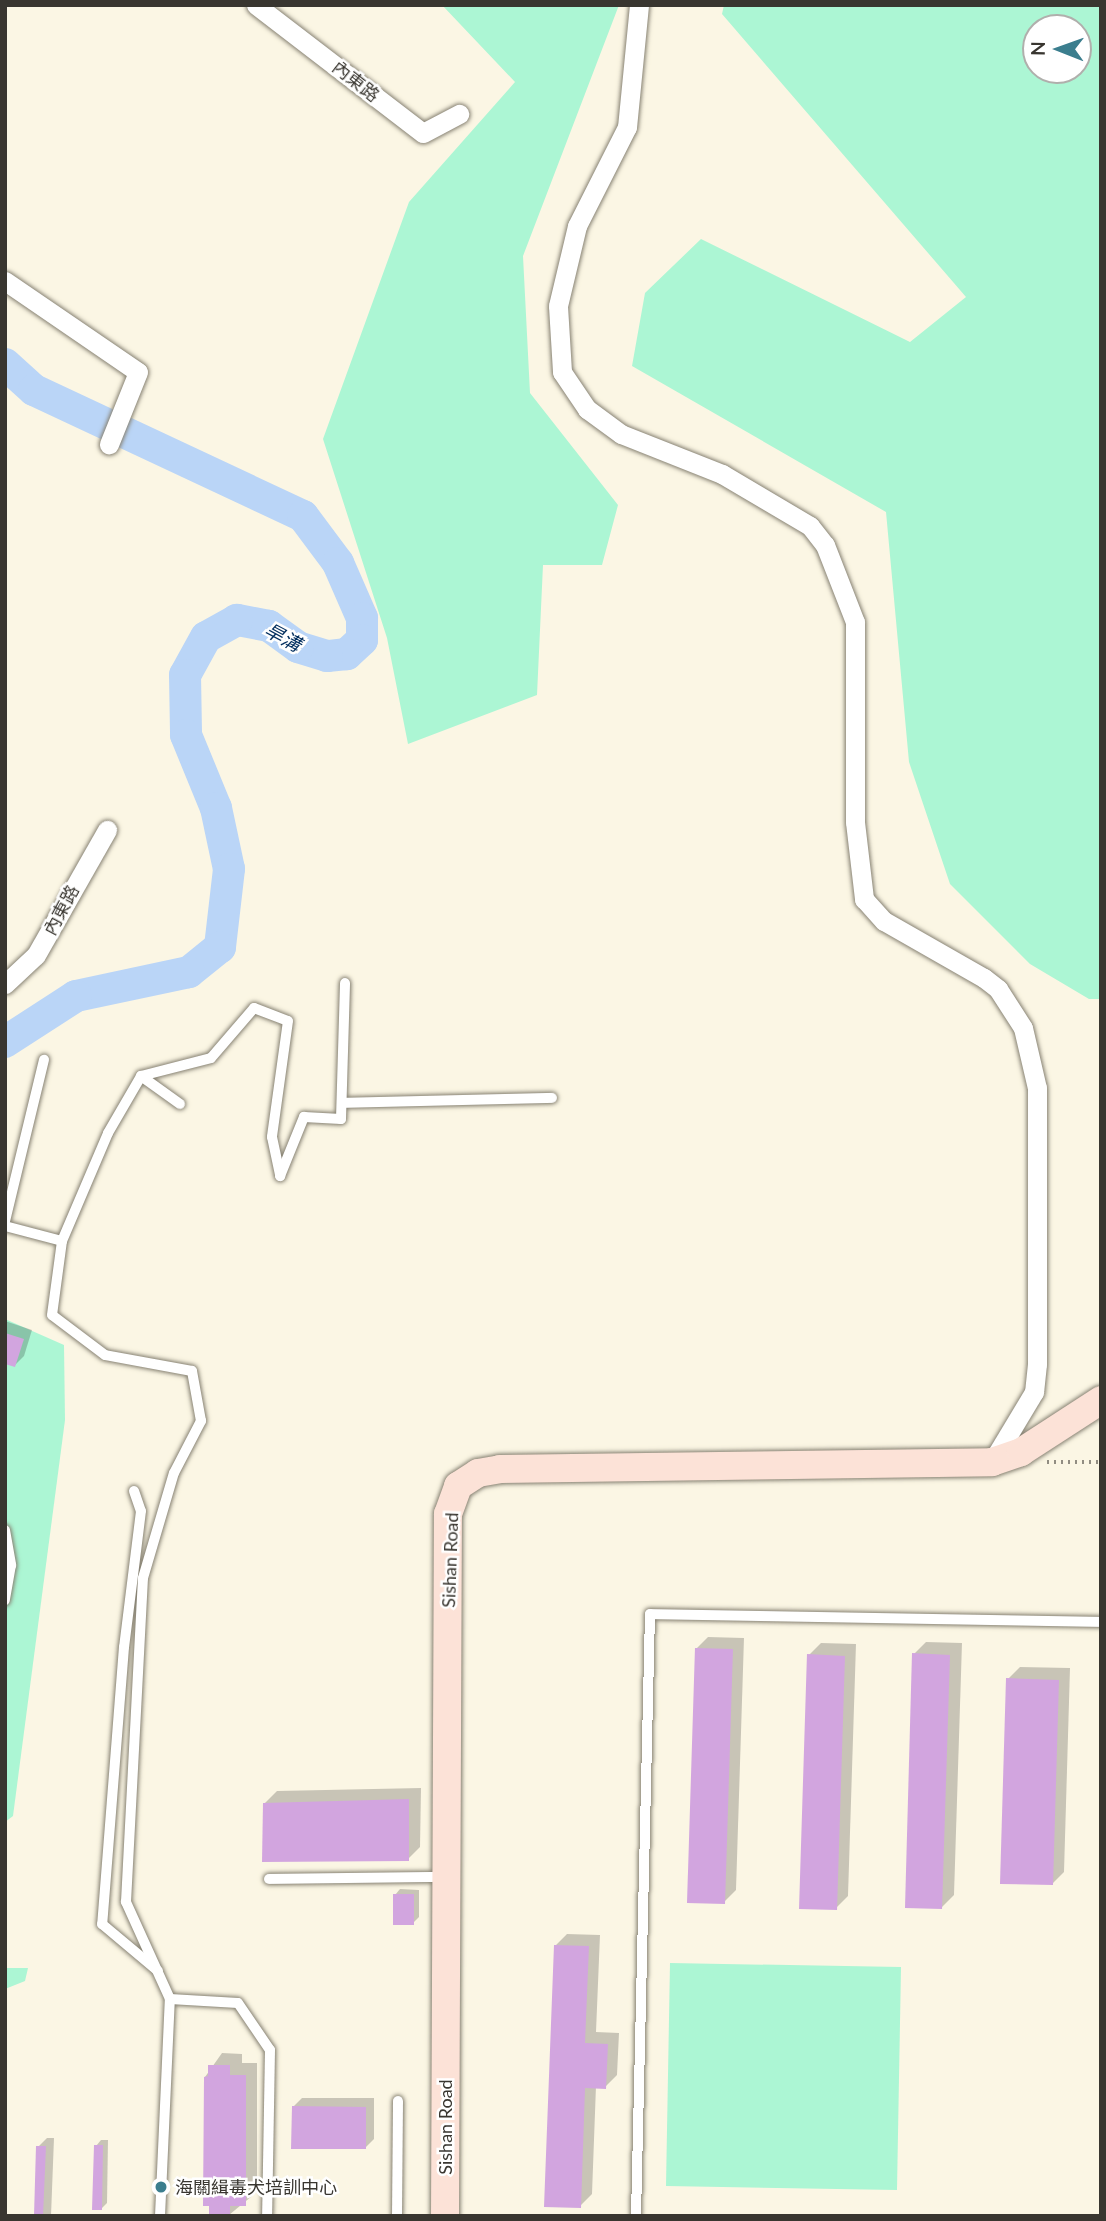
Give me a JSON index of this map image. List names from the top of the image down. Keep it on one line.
{"streets":{"street":["內東路","Sishan Road"]},"water":["旱溝"],"places":["海關緝毒犬培訓中心"],"north":"left"}
